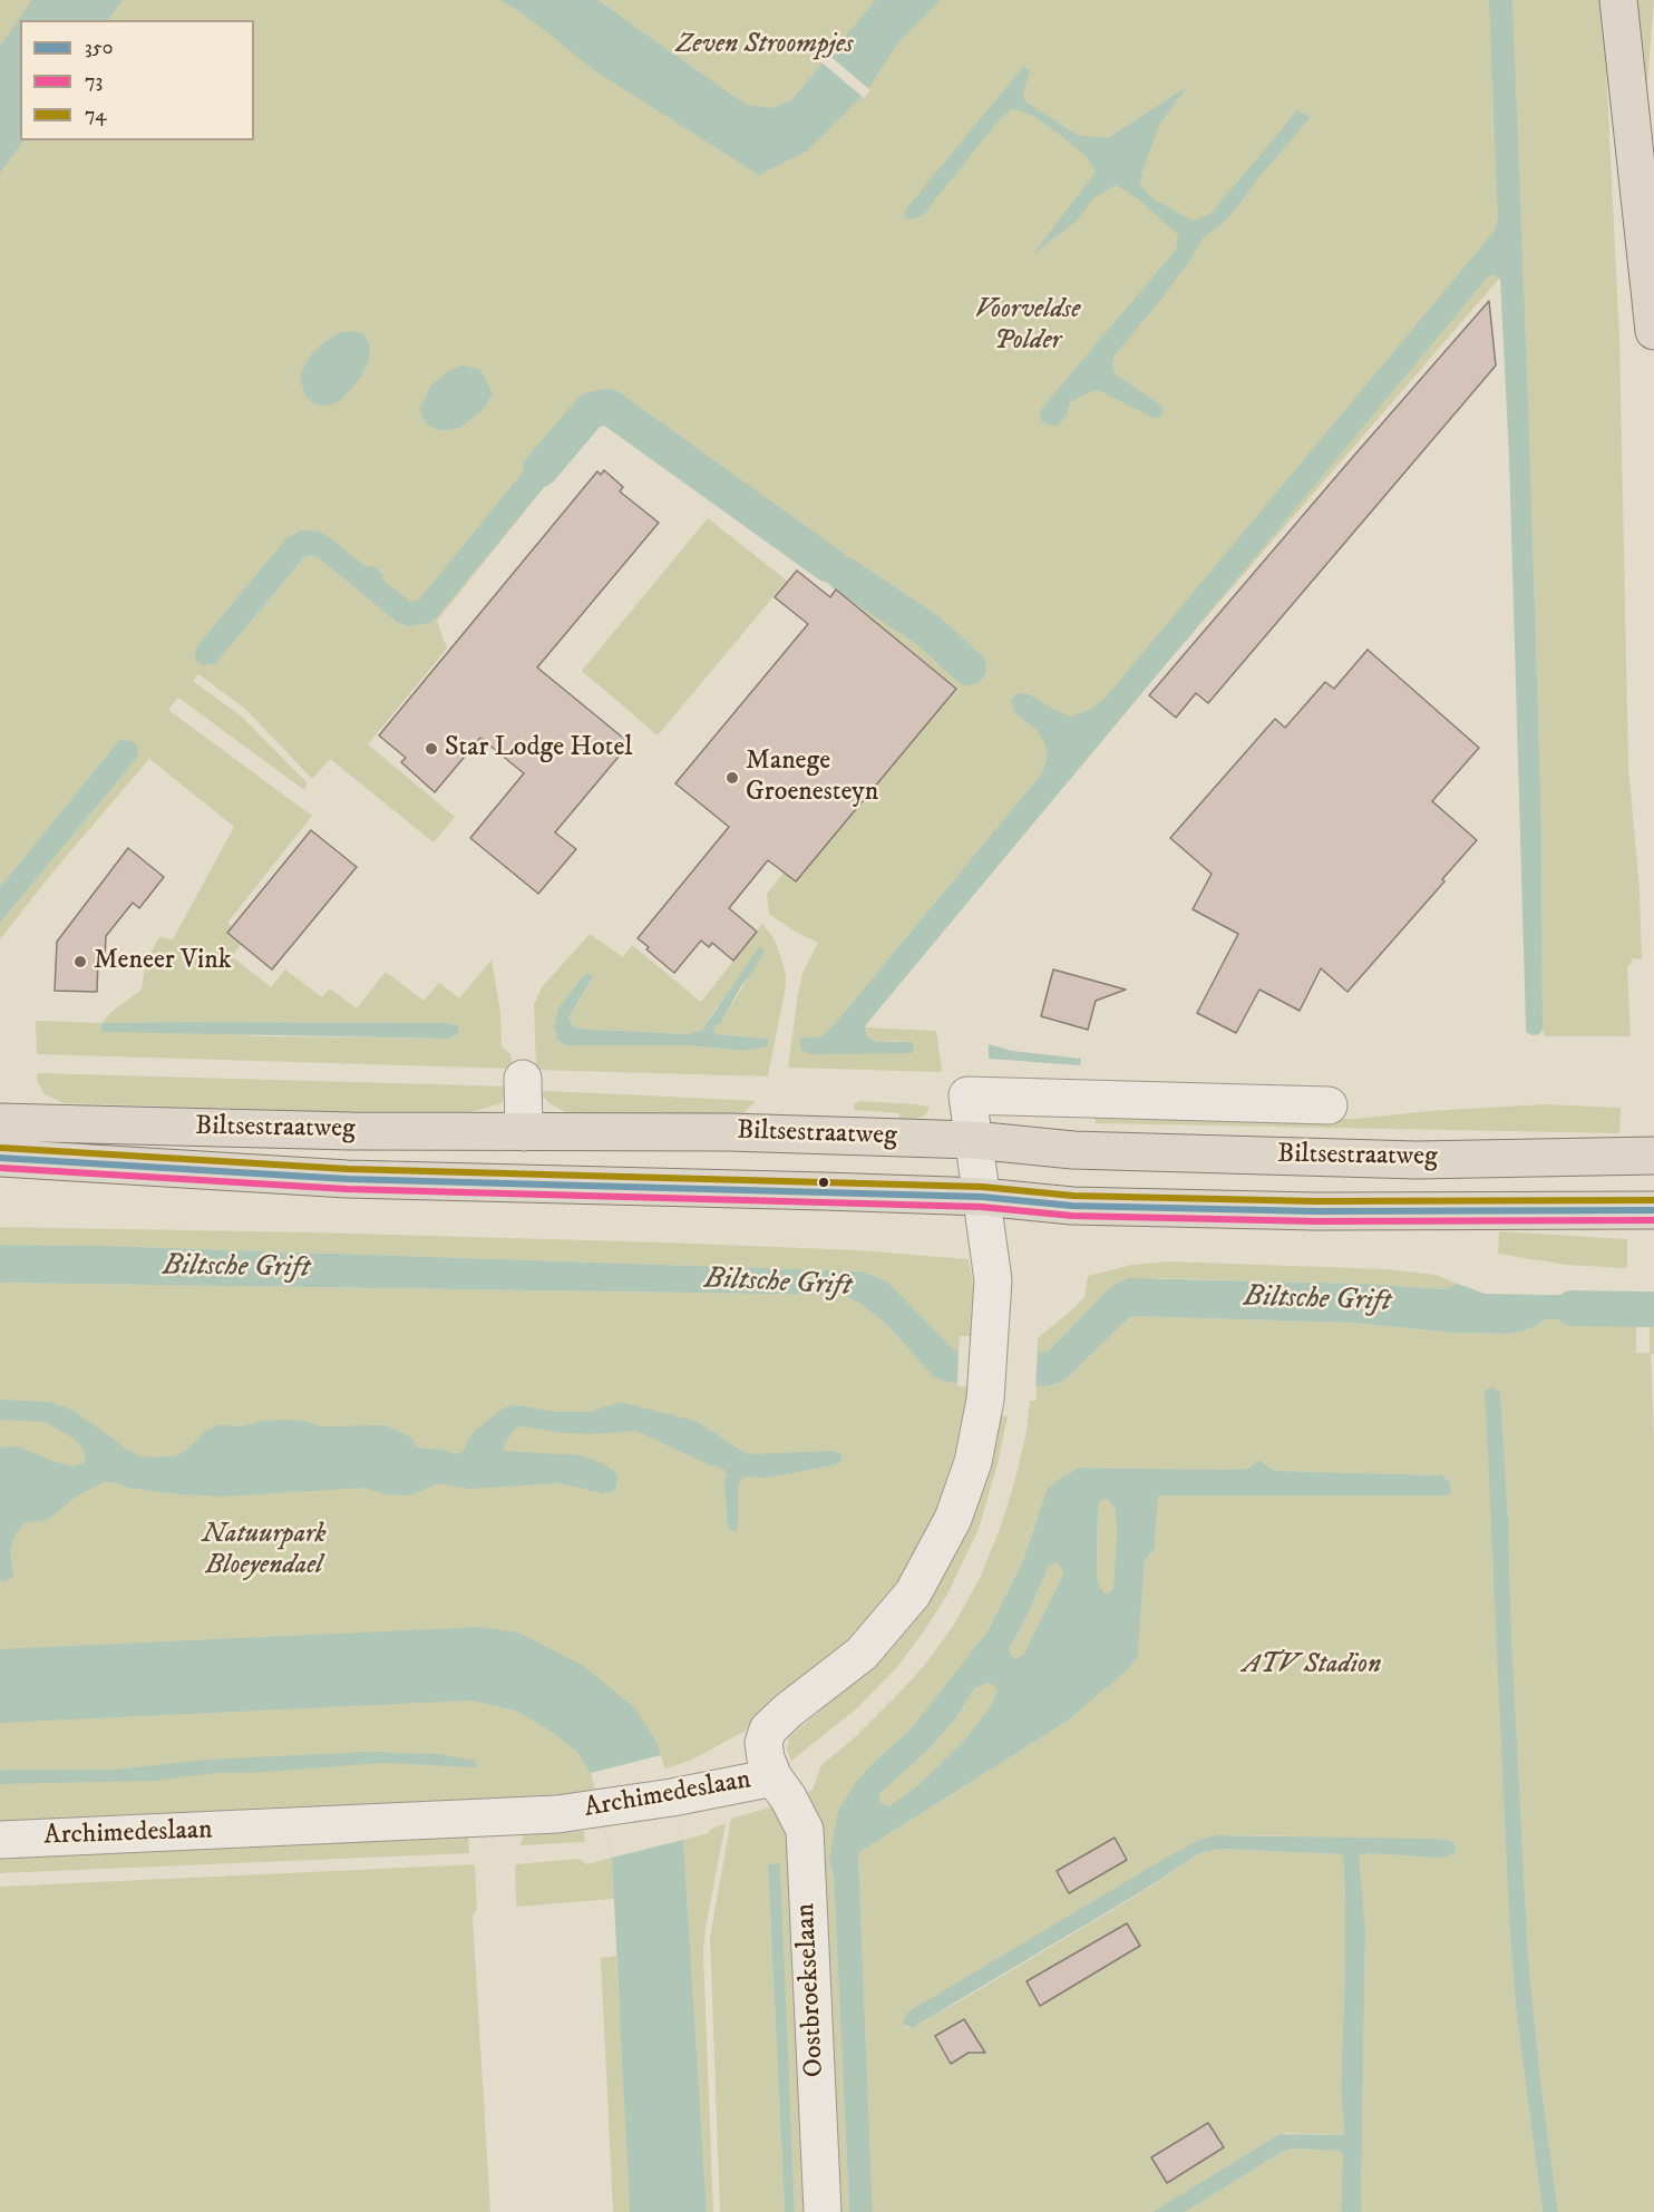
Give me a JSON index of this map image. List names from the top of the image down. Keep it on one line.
{"streets":{"main road":["Biltsestraatweg"],"street":["Archimedeslaan","Oostbroekselaan"]},"crossings":[["Biltsestraatweg","Archimedeslaan"],["Archimedeslaan","Oostbroekselaan"]],"water":["Biltsche Grift"],"parks":["Zeven Stroompjes","Voorveldse Polder","Natuurpark Bloeyendael","ATV Stadion"],"places":["Star Lodge Hotel","Manege Groenesteyn","Meneer Vink"],"lines":["transit line 74","transit line 350","transit line 73"],"legend":["350","73","74"]}
